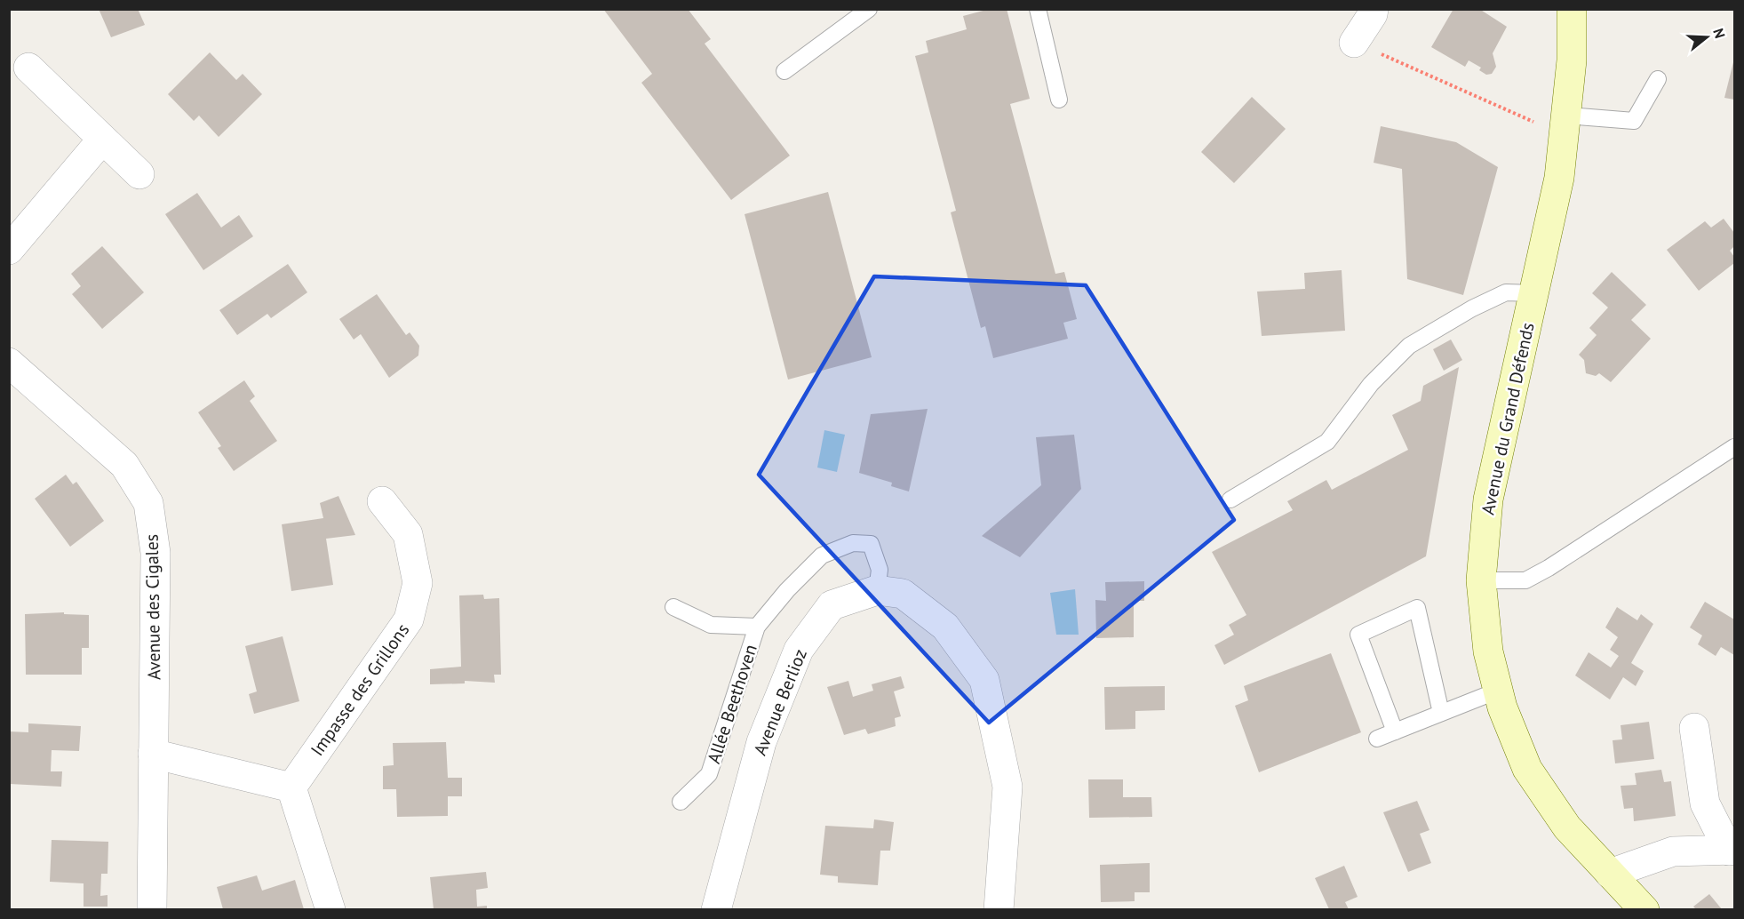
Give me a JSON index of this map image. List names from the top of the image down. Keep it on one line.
{"streets":{"street":["Avenue du Grand Défends","Avenue des Cigales","Impasse des Grillons","Avenue Berlioz"],"lane":["Allée Beethoven"]},"crossings":[["Avenue Berlioz","Allée Beethoven"]],"north":"right"}
